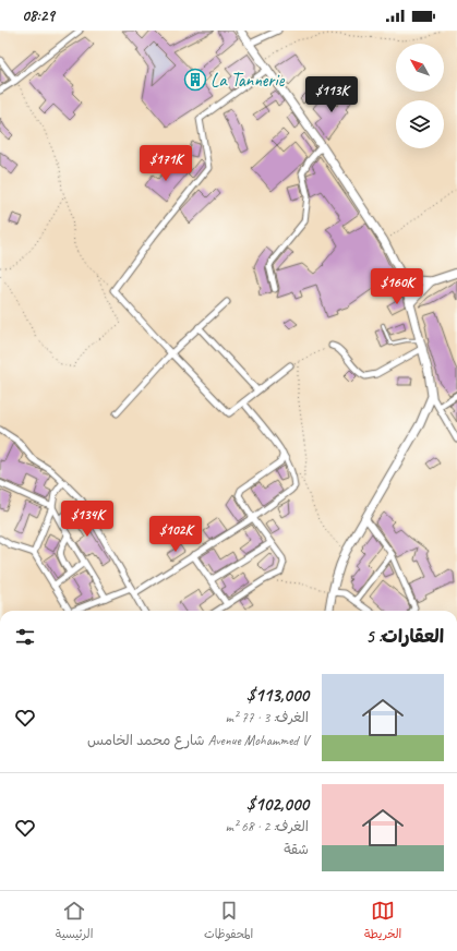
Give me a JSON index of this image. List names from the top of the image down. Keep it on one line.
{"places":{"building":["La Tannerie"]},"north":"top left","page":{"status":"08:29","price":["$113K","$171K","$160K","$134K","$102K"],"heading":"العقارات: 5","list":[{"name":"$113,000","note":"الغرف: 3 · 77 m² · Avenue Mohammed V شارع محمد الخامس"},{"name":"$102,000","note":"الغرف: 2 · 68 m² · شقة"}],"tabs":["الخريطة","المحفوظات","الرئيسية"]}}
